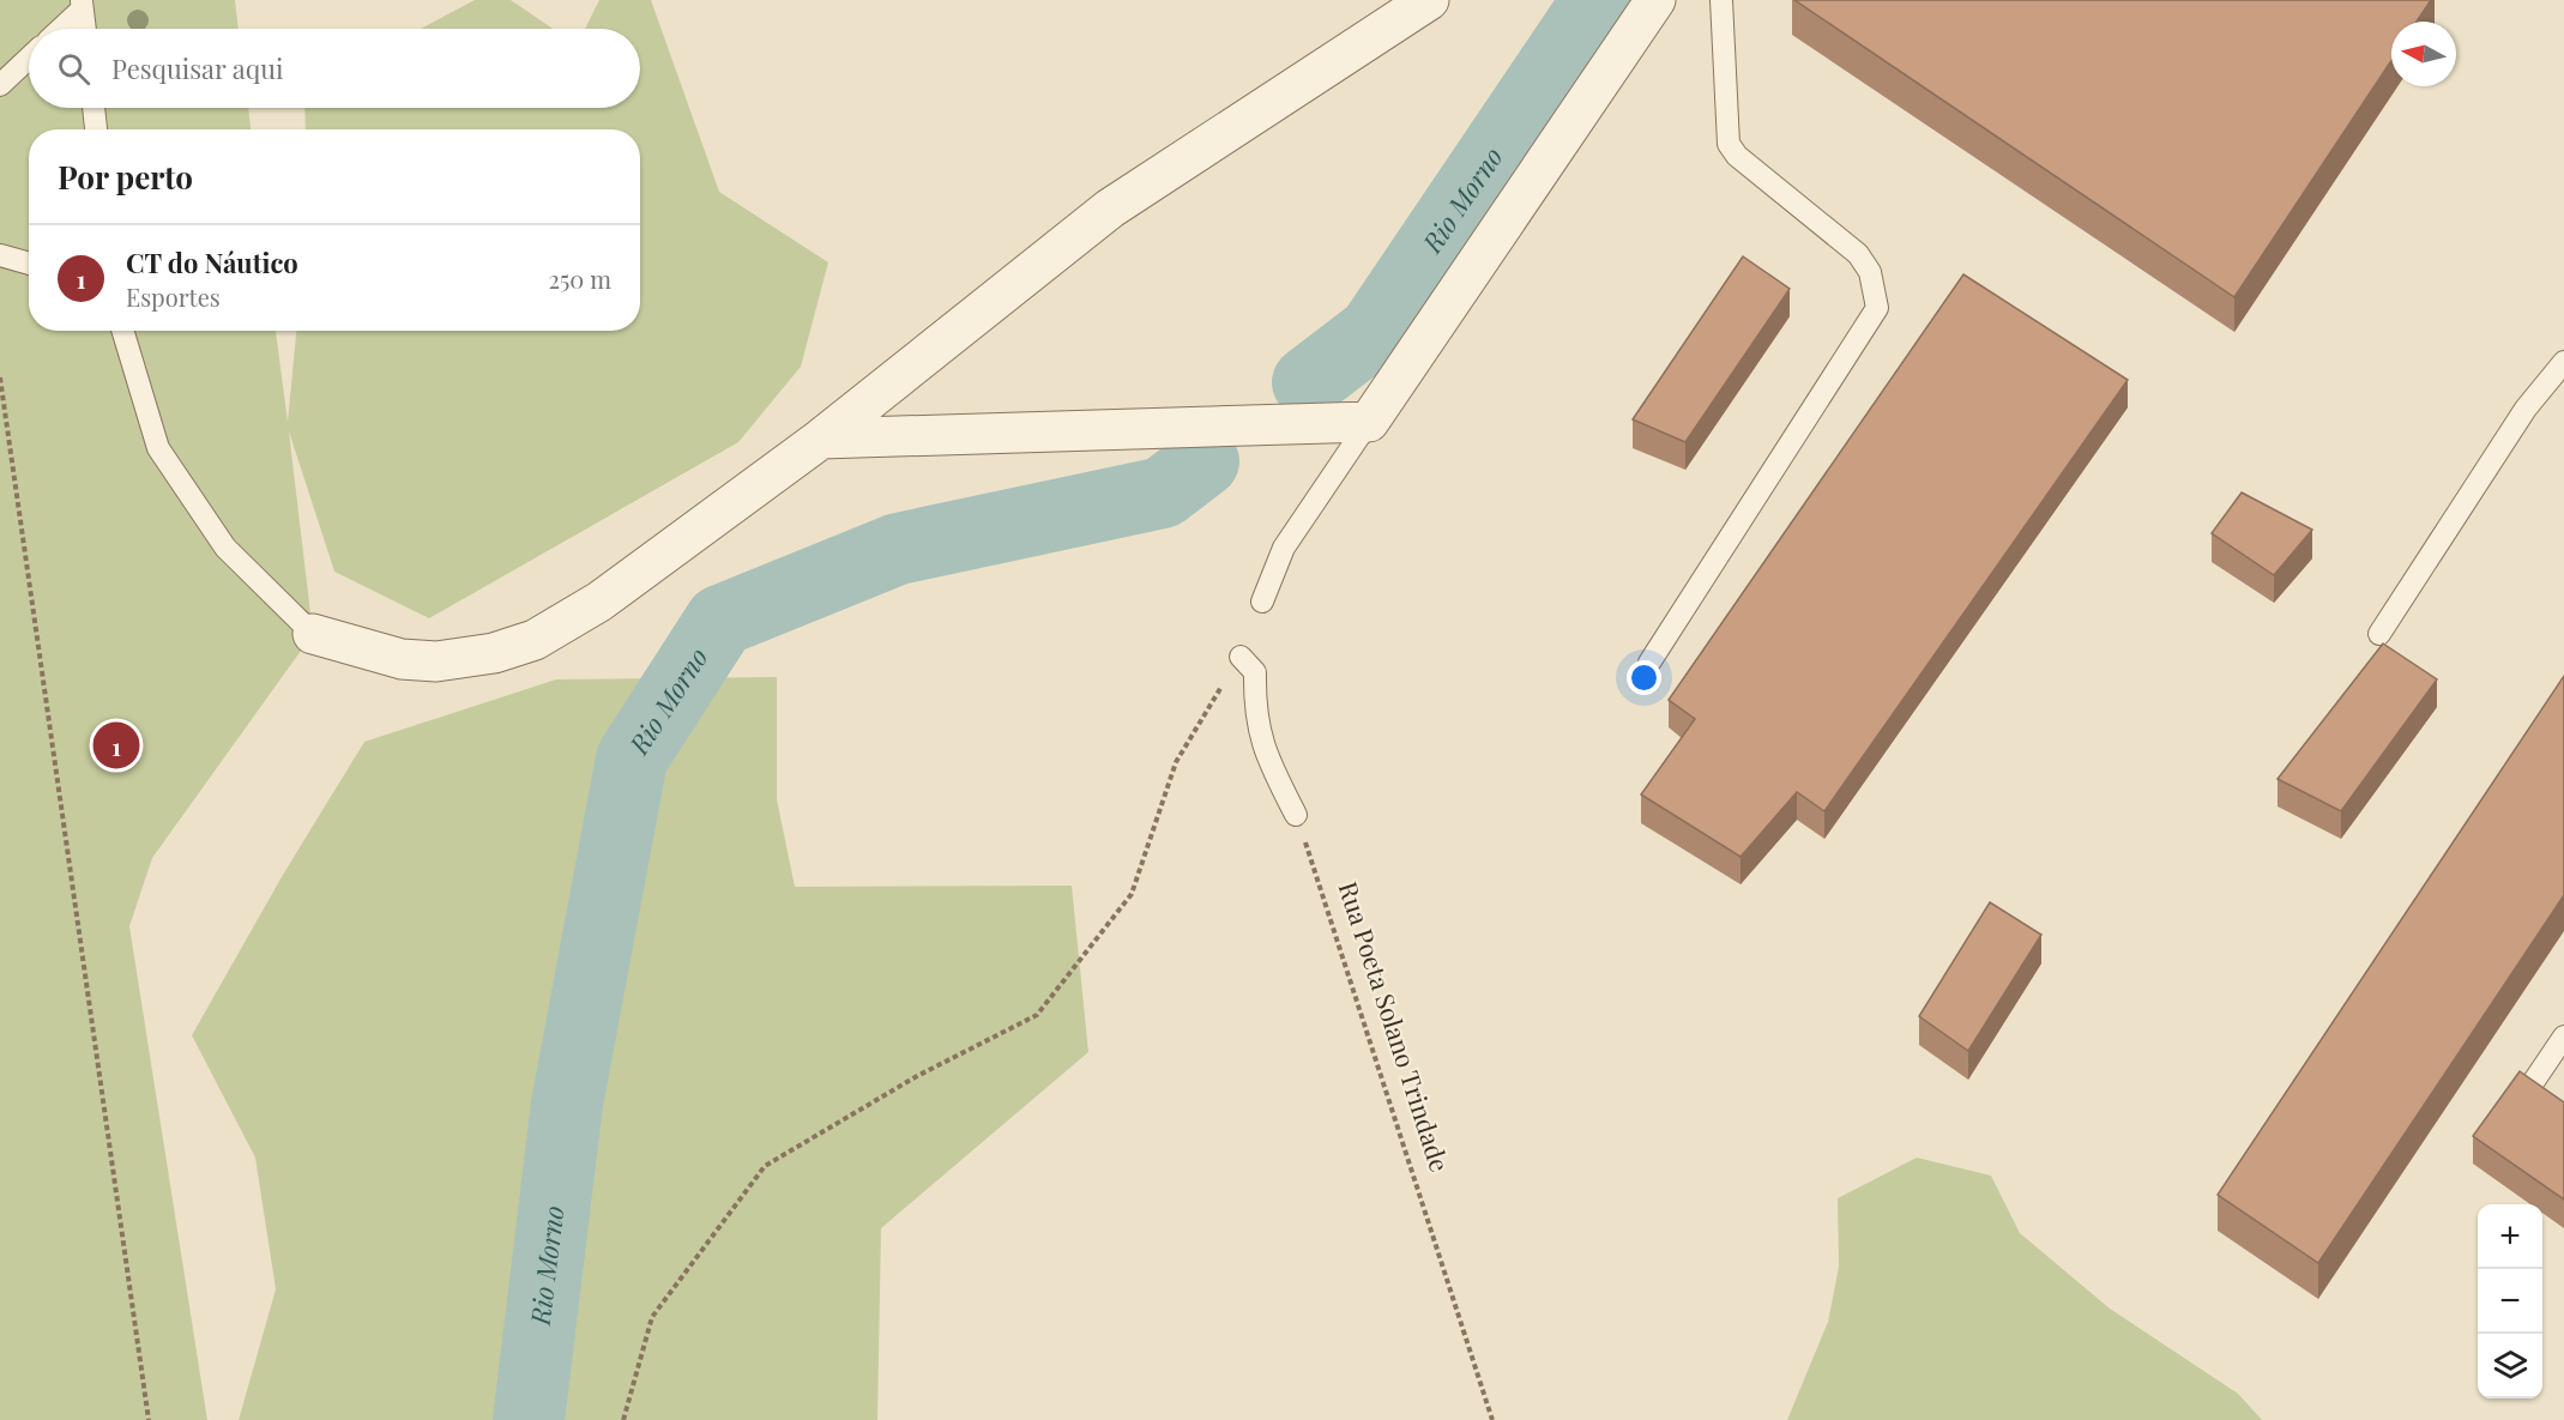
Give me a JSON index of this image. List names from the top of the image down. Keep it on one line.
{"streets":{"path":["Rua Poeta Solano Trindade"]},"water":["Rio Morno"],"north":"left","page":{"search":"Pesquisar aqui","heading":"Por perto","list":[{"mark":"1","name":"CT do Náutico","note":"Esportes","value":"250 m"}],"pins":"1","map_buttons":["+","−"]}}
